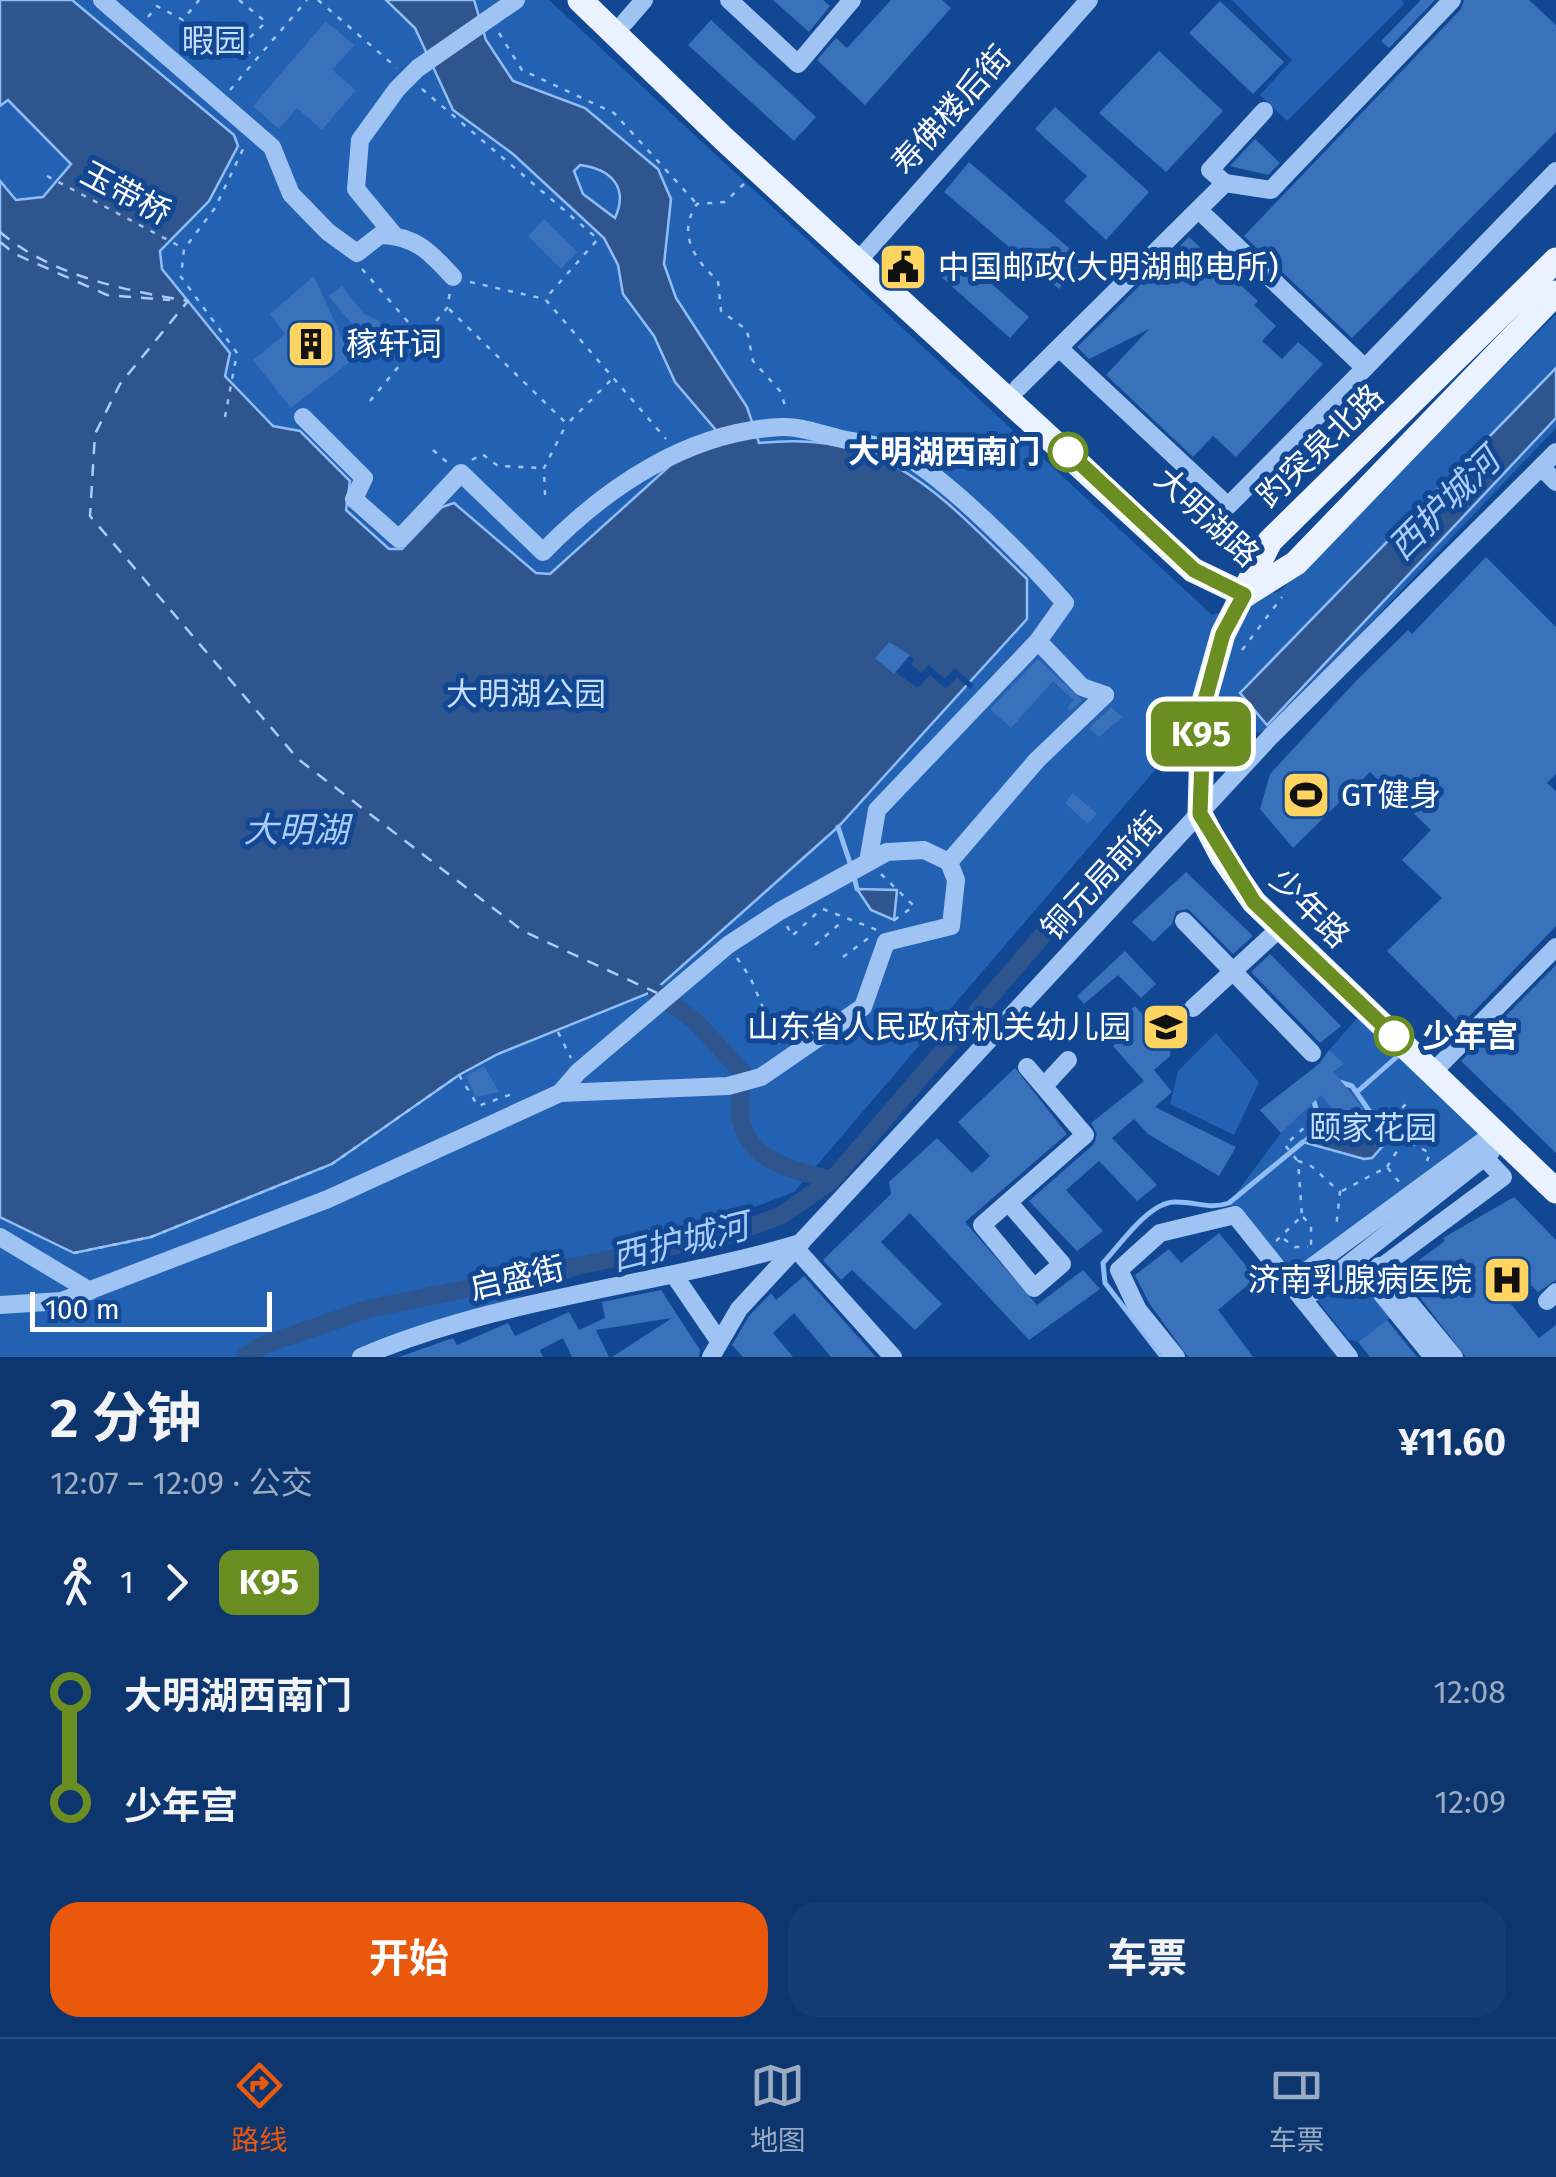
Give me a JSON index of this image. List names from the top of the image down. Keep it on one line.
{"streets":{"main road":["趵突泉北路","大明湖路","少年路"],"street":["寿佛楼后街","铜元局前街","启盛街"],"path":["玉带桥"]},"crossings":[["寿佛楼后街","大明湖路"],["趵突泉北路","大明湖路"],["铜元局前街","少年路"],["铜元局前街","启盛街"]],"water":["西护城河","大明湖"],"parks":["暇园","大明湖公园","颐家花园"],"places":{"public building":["中国邮政(大明湖邮电所)"],"building":["稼轩词"],"other":["大明湖西南门","少年宫"],"sports":["GT健身"],"school or university":["山东省人民政府机关幼儿园"],"hospital":["济南乳腺病医院"]},"lines":["bus line K95"],"scale_bar":"100 m","page":{"on_map":"K95","scale":"100 m","heading":["2 分钟","12:07 – 12:09 · 公交","¥11.60"],"legs":["1","K95"],"list":[{"name":"大明湖西南门","value":"12:08"},{"name":"少年宫","value":"12:09"}],"buttons":["开始","车票"],"tabs":["路线","地图","车票"]}}
